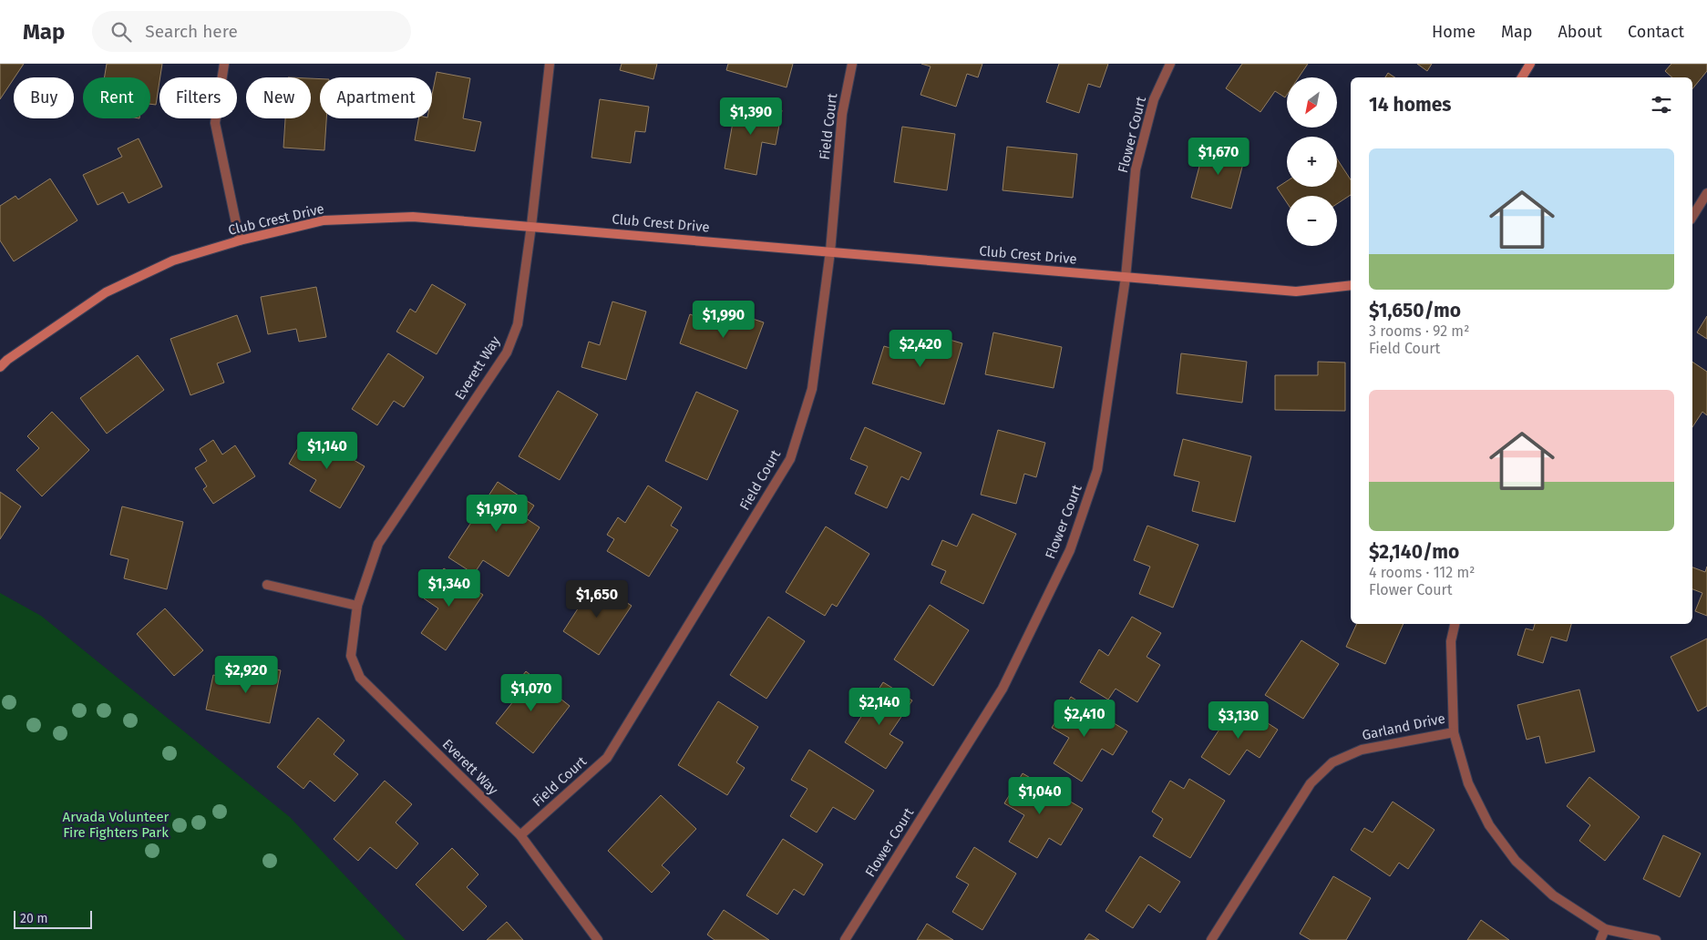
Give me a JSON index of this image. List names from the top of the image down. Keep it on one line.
{"streets":{"street":["Field Court","Flower Court","Club Crest Drive","Everett Way","Garland Drive"]},"crossings":[["Field Court","Club Crest Drive"],["Field Court","Everett Way"],["Flower Court","Club Crest Drive"],["Club Crest Drive","Everett Way"]],"parks":["Arvada Volunteer Fire Fighters Park"],"scale_bar":"20 m","north":"bottom left","page":{"header":"Map","search":"Search here","nav":["Home","Map","About","Contact"],"map_buttons":["+","−"],"chip":["Buy","Rent","Filters","New","Apartment"],"heading":"14 homes","price":["$1,390","$1,670","$1,990","$2,420","$1,140","$1,970","$1,340","$1,650","$2,920","$1,070","$2,140","$2,410","$3,130","$1,040"],"list":[{"name":"$1,650/mo","note":"3 rooms · 92 m² · Field Court"},{"name":"$2,140/mo","note":"4 rooms · 112 m² · Flower Court"}],"scale":"20 m"}}
